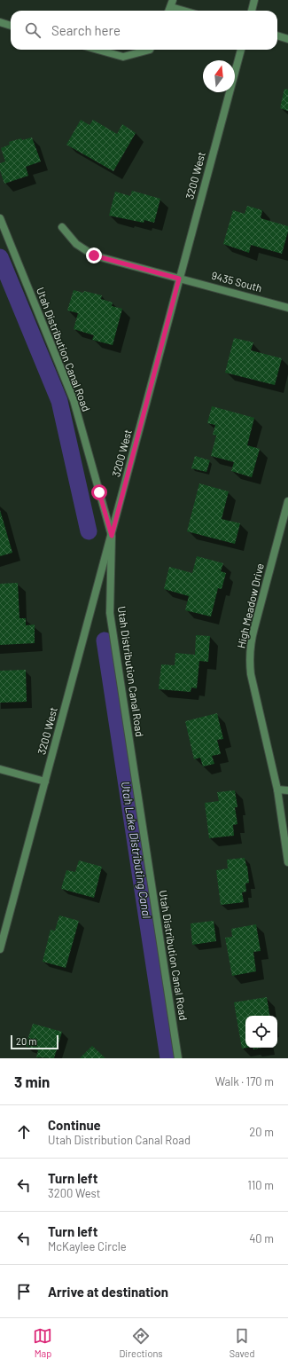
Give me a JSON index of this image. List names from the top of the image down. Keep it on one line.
{"streets":{"street":["3200 West","9435 South","Utah Distribution Canal Road","High Meadow Drive"]},"crossings":[["3200 West","9435 South"],["3200 West","Utah Distribution Canal Road"]],"water":["Utah Lake Distributing Canal"],"scale_bar":"20 m","north":"top","page":{"search":"Search here","scale":"20 m","heading":["3 min","Walk · 170 m"],"list":[["Continue","Utah Distribution Canal Road","20 m"],["Turn left","3200 West","110 m"],["Turn left","McKaylee Circle","40 m"],"Arrive at destination"],"nav":["Map","Directions","Saved"]}}
